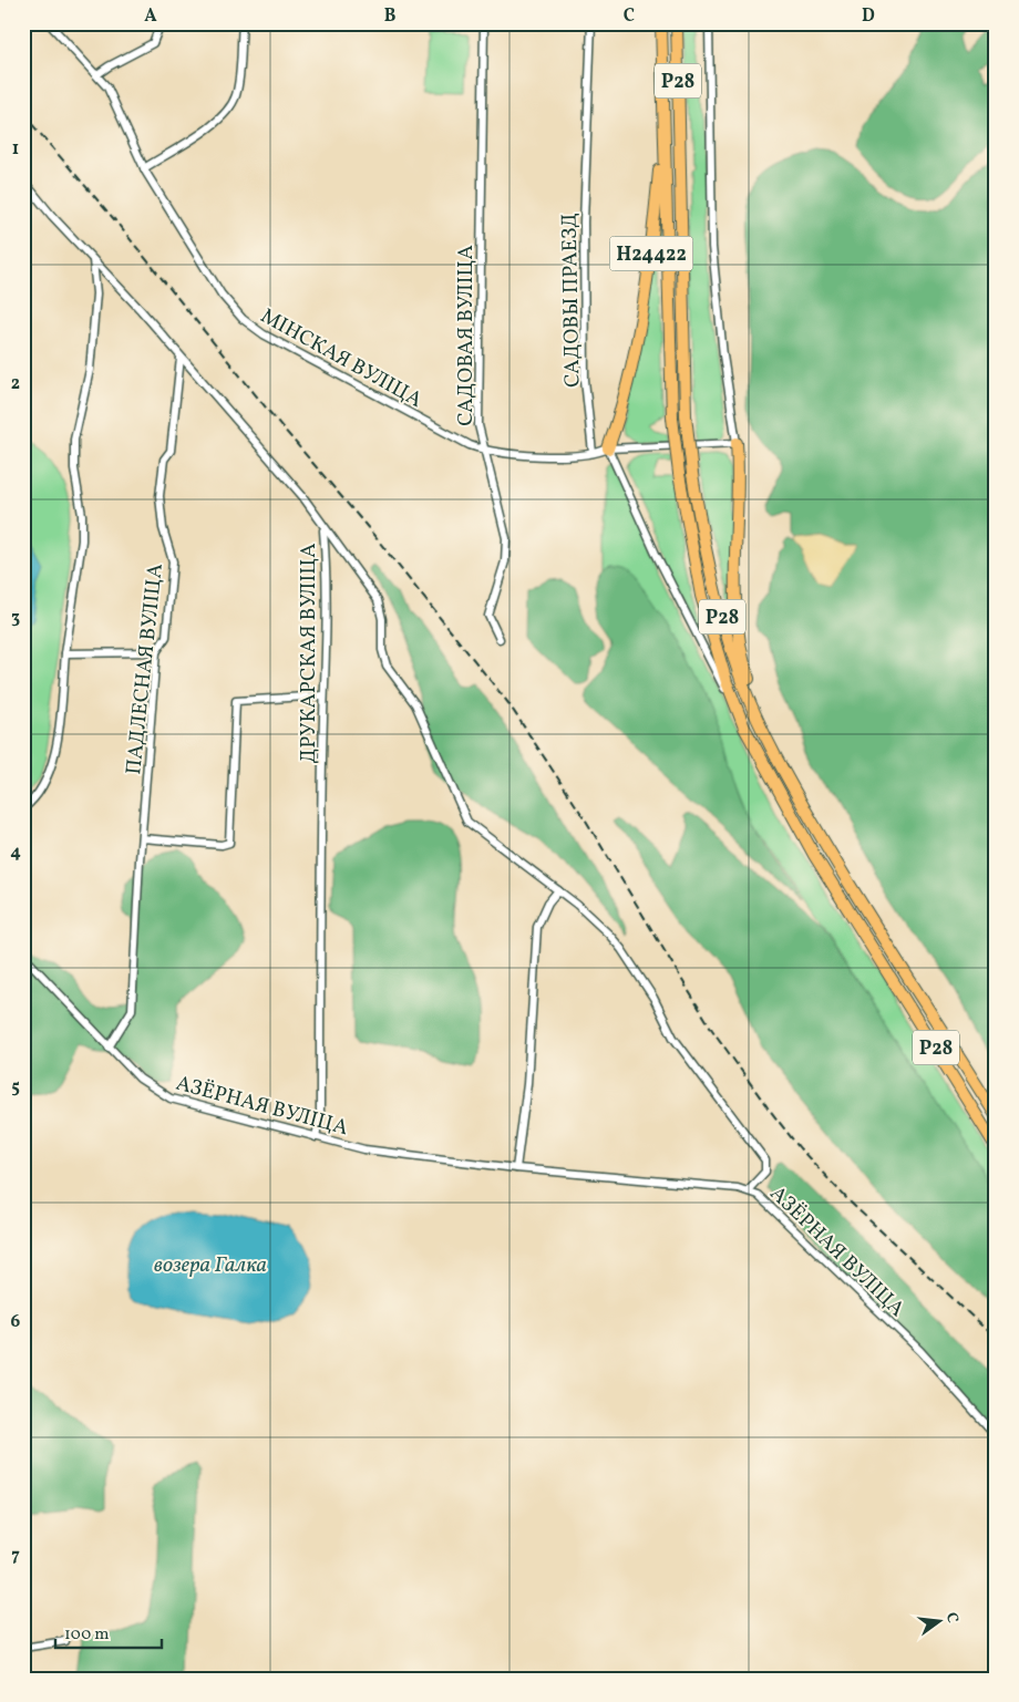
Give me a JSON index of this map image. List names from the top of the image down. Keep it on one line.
{"streets":{"highway":["Р28","Н24422"],"street":["САДОВЫ ПРАЕЗД","САДОВАЯ ВУЛІЦА","МІНСКАЯ ВУЛІЦА","ДРУКАРСКАЯ ВУЛІЦА","ПАДЛЕСНАЯ ВУЛІЦА","АЗЁРНАЯ ВУЛІЦА"]},"crossings":[["Р28","Н24422"],["Н24422","МІНСКАЯ ВУЛІЦА"],["САДОВЫ ПРАЕЗД","МІНСКАЯ ВУЛІЦА"],["САДОВАЯ ВУЛІЦА","МІНСКАЯ ВУЛІЦА"],["ДРУКАРСКАЯ ВУЛІЦА","ПАДЛЕСНАЯ ВУЛІЦА"],["ДРУКАРСКАЯ ВУЛІЦА","АЗЁРНАЯ ВУЛІЦА"],["ПАДЛЕСНАЯ ВУЛІЦА","АЗЁРНАЯ ВУЛІЦА"]],"water":["возера Галка"],"scale_bar":"100 m","north":"right","grid":{"columns":["A","B","C","D"],"rows":["1","2","3","4","5","6","7"]}}
